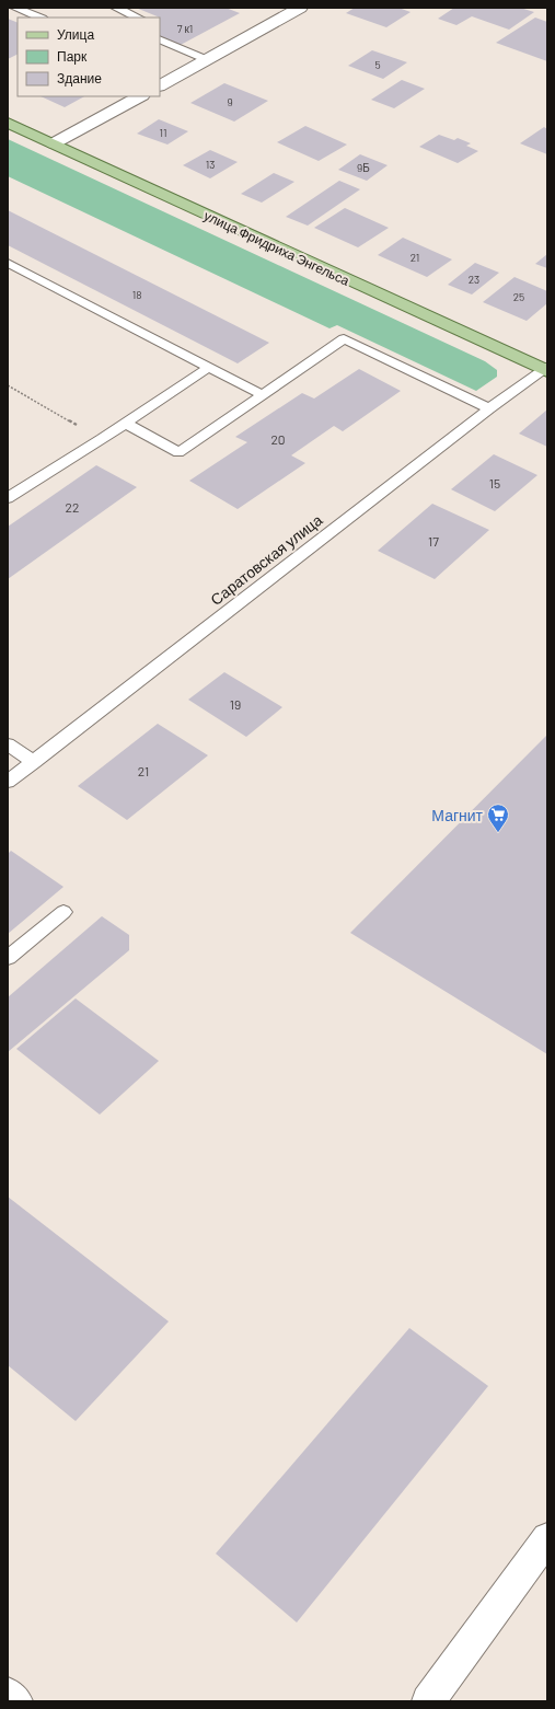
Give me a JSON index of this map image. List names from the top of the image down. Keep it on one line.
{"streets":{"main road":["улица Фридриха Энгельса"],"lane":["Саратовская улица"]},"crossings":[["улица Фридриха Энгельса","Саратовская улица"]],"places":{"supermarket":["Магнит"]},"house_numbers":["7 к1","5","9","11","13","9Б","21","23","18","25","20","15","22","17","19","21"],"legend":["Улица","Парк","Здание"]}
